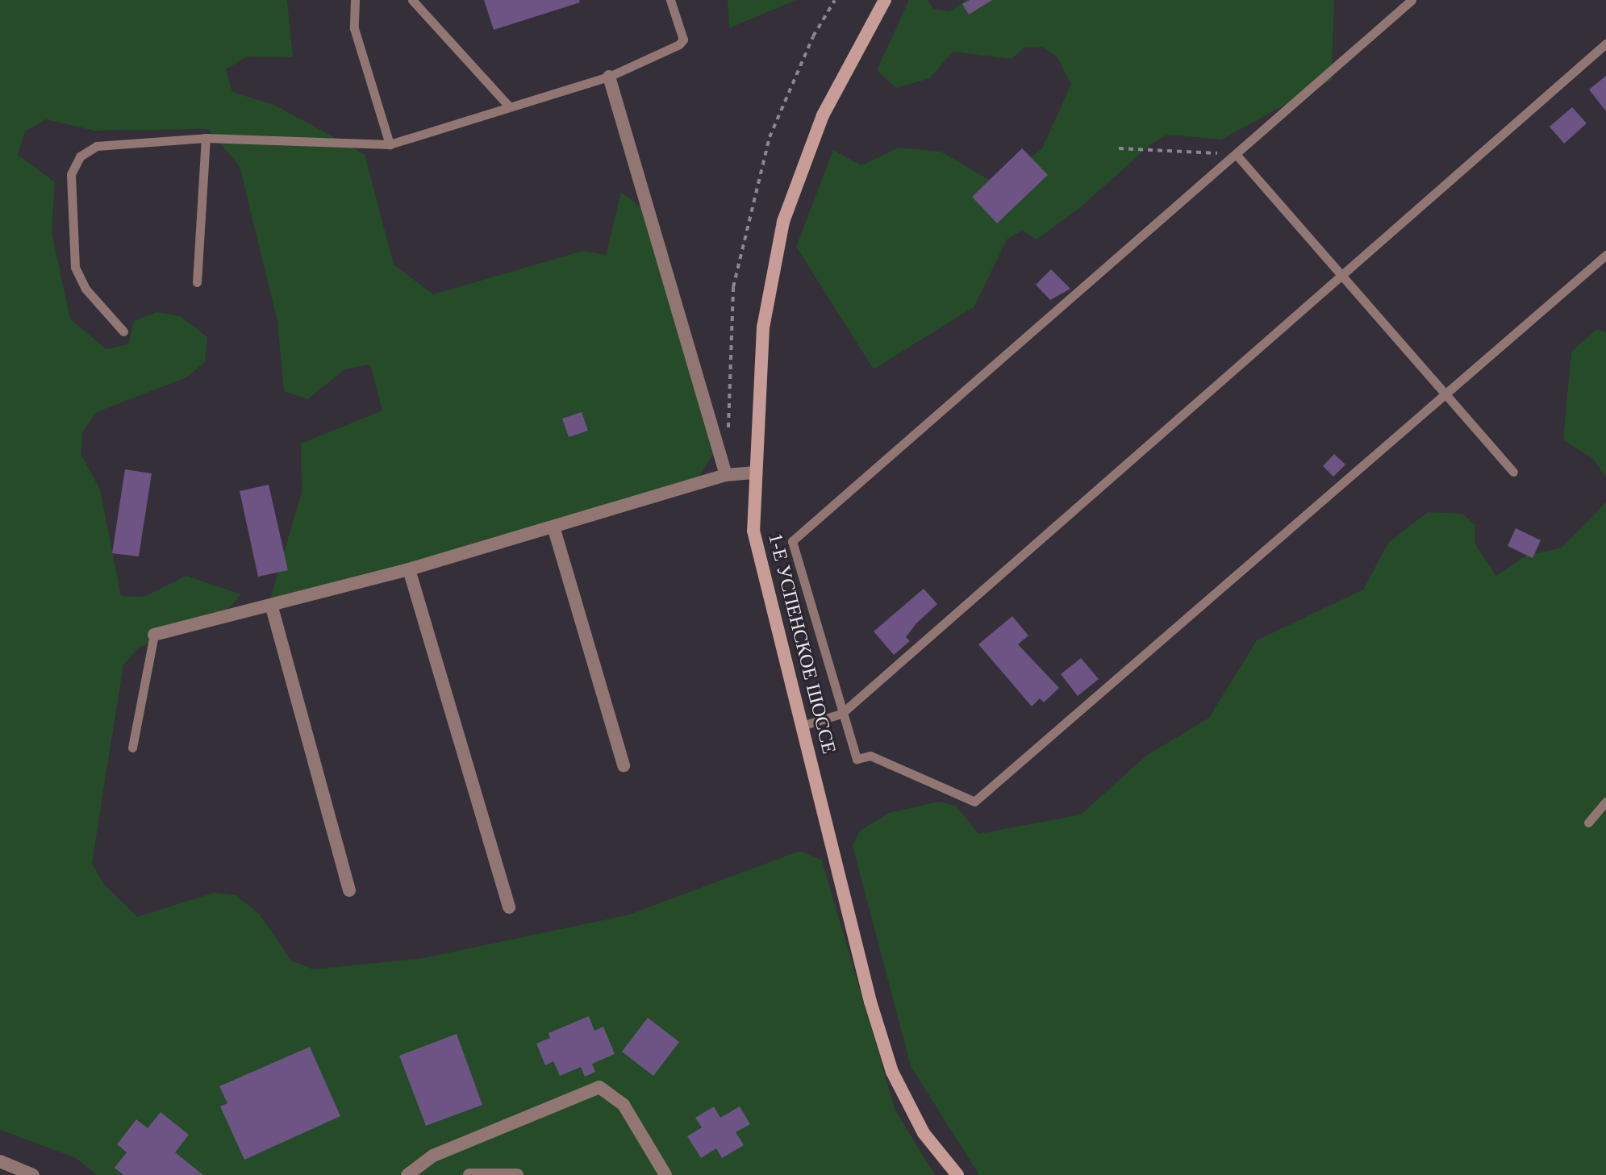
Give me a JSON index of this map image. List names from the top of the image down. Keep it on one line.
{"streets":{"main road":["1-Е УСПЕНСКОЕ ШОССЕ"]}}
